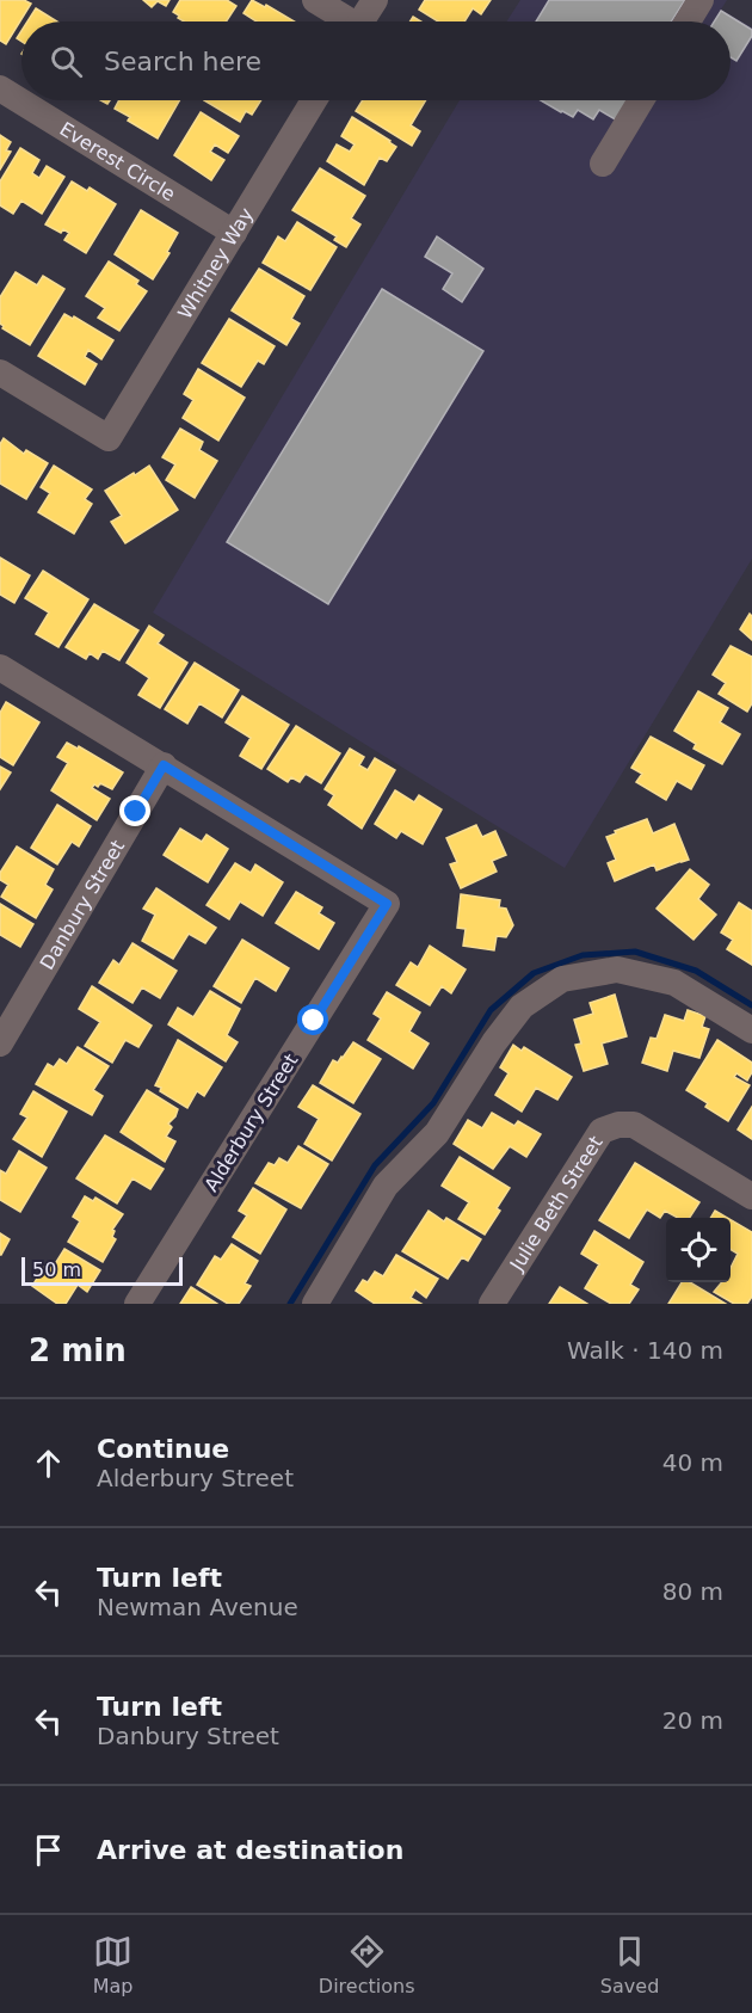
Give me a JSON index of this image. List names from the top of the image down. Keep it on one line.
{"streets":{"street":["Everest Circle","Whitney Way","Danbury Street","Alderbury Street","Julie Beth Street"]},"crossings":[["Everest Circle","Whitney Way"],["Danbury Street","Alderbury Street"]],"scale_bar":"50 m","page":{"search":"Search here","scale":"50 m","heading":["2 min","Walk · 140 m"],"list":[["Continue","Alderbury Street","40 m"],["Turn left","Newman Avenue","80 m"],["Turn left","Danbury Street","20 m"],"Arrive at destination"],"nav":["Map","Directions","Saved"]}}
